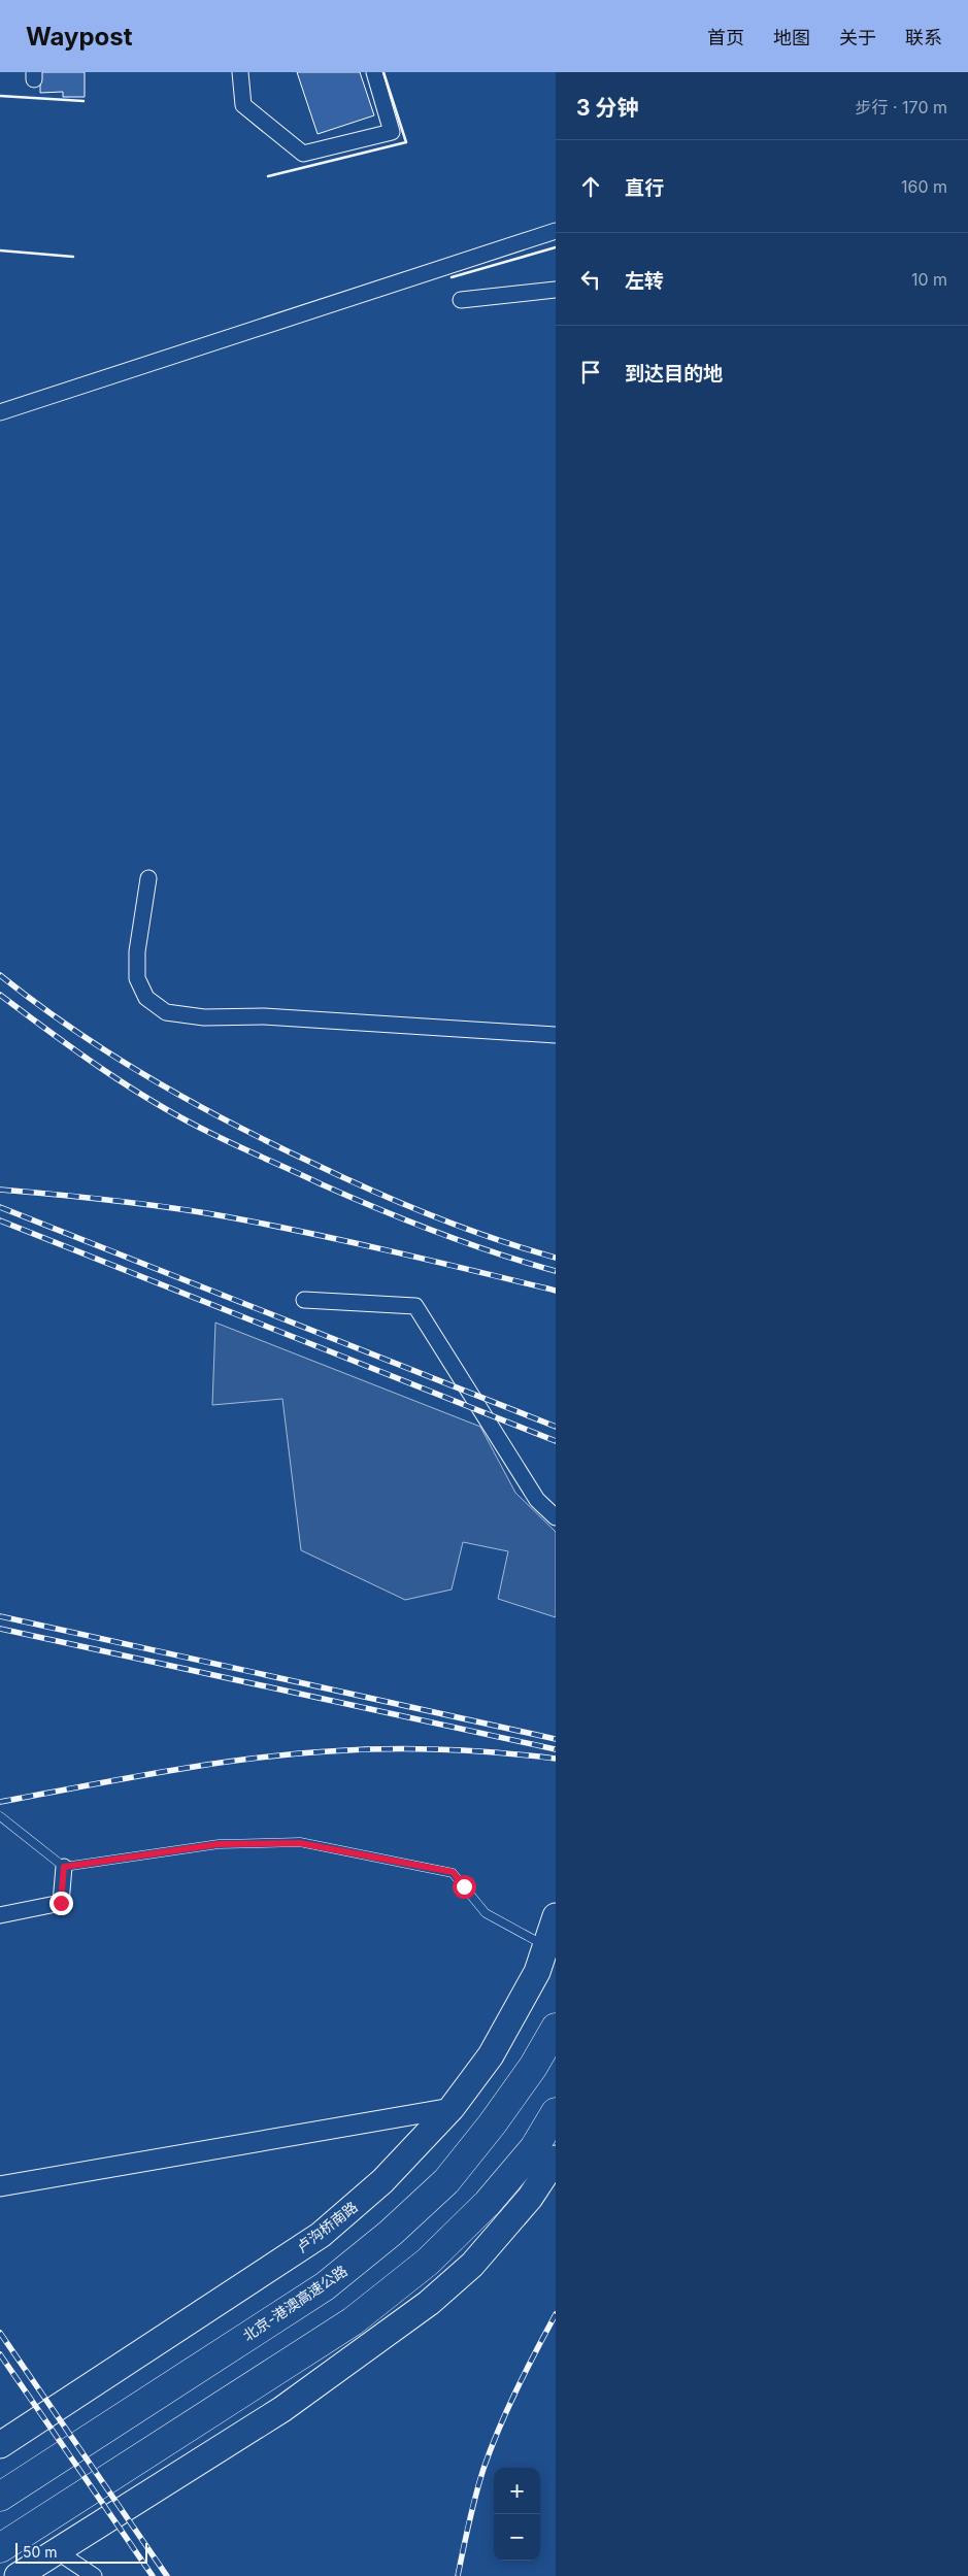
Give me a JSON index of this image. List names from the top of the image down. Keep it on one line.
{"streets":{"highway":["卢沟桥南路","北京-港澳高速公路"]},"scale_bar":"50 m","page":{"header":"Waypost","nav":["首页","地图","关于","联系"],"heading":["3 分钟","步行 · 170 m"],"list":[["直行","160 m"],["左转","10 m"],"到达目的地"],"map_buttons":["+","−"],"scale":"50 m"}}
